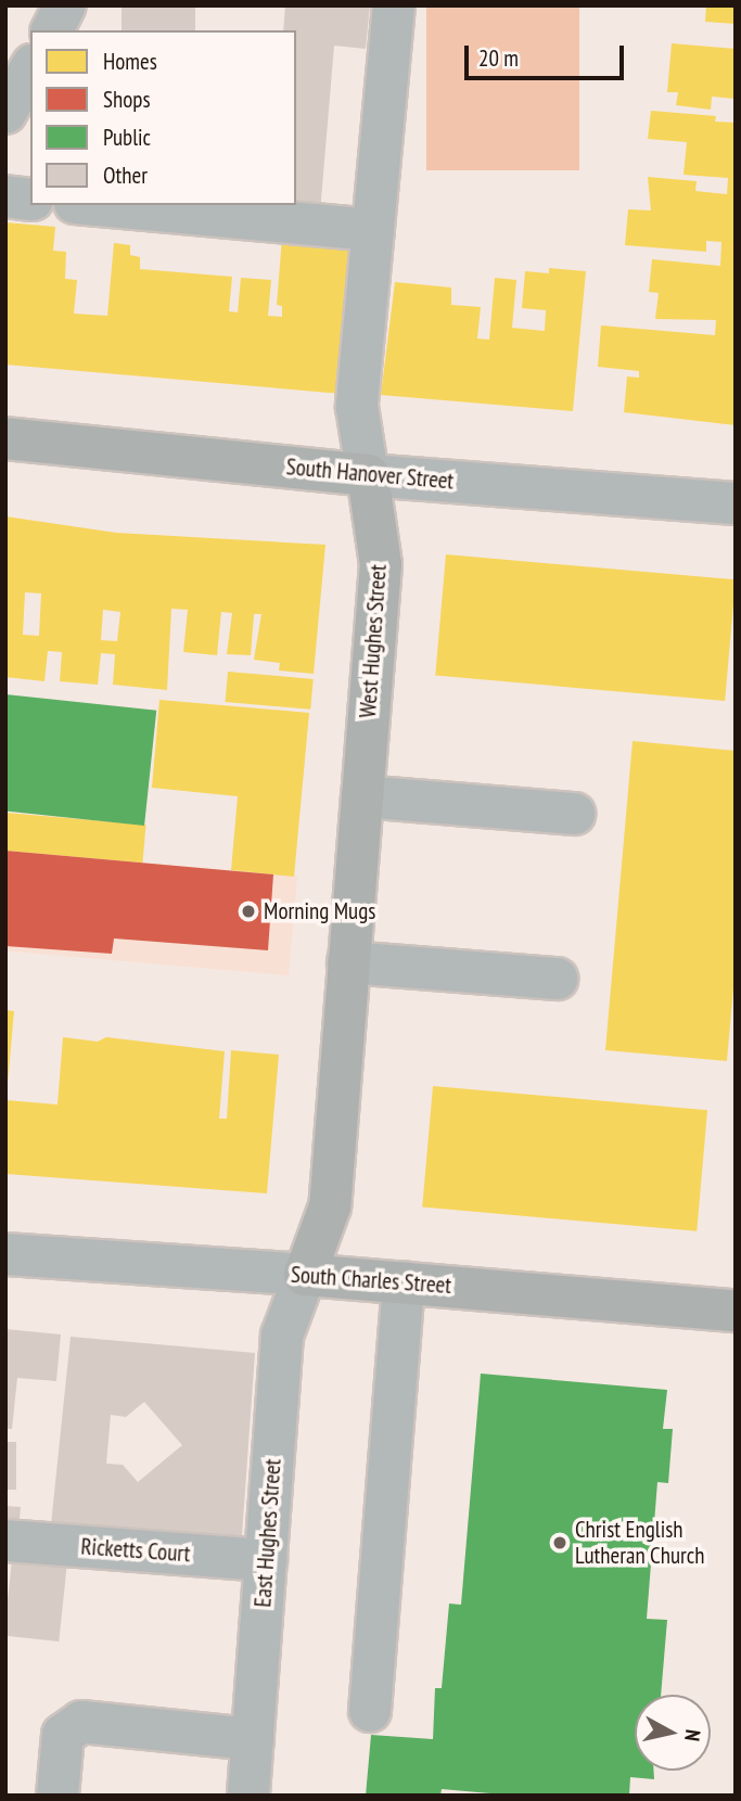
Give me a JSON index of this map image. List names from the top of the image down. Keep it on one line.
{"streets":{"main road":["South Hanover Street","West Hughes Street","South Charles Street"],"street":["East Hughes Street","Ricketts Court"]},"crossings":[["South Hanover Street","West Hughes Street"],["West Hughes Street","South Charles Street"],["West Hughes Street","East Hughes Street"],["South Charles Street","East Hughes Street"],["East Hughes Street","Ricketts Court"]],"places":["Morning Mugs","Christ English Lutheran Church"],"legend":["Homes","Shops","Public","Other"],"scale_bar":"20 m","north":"right"}
